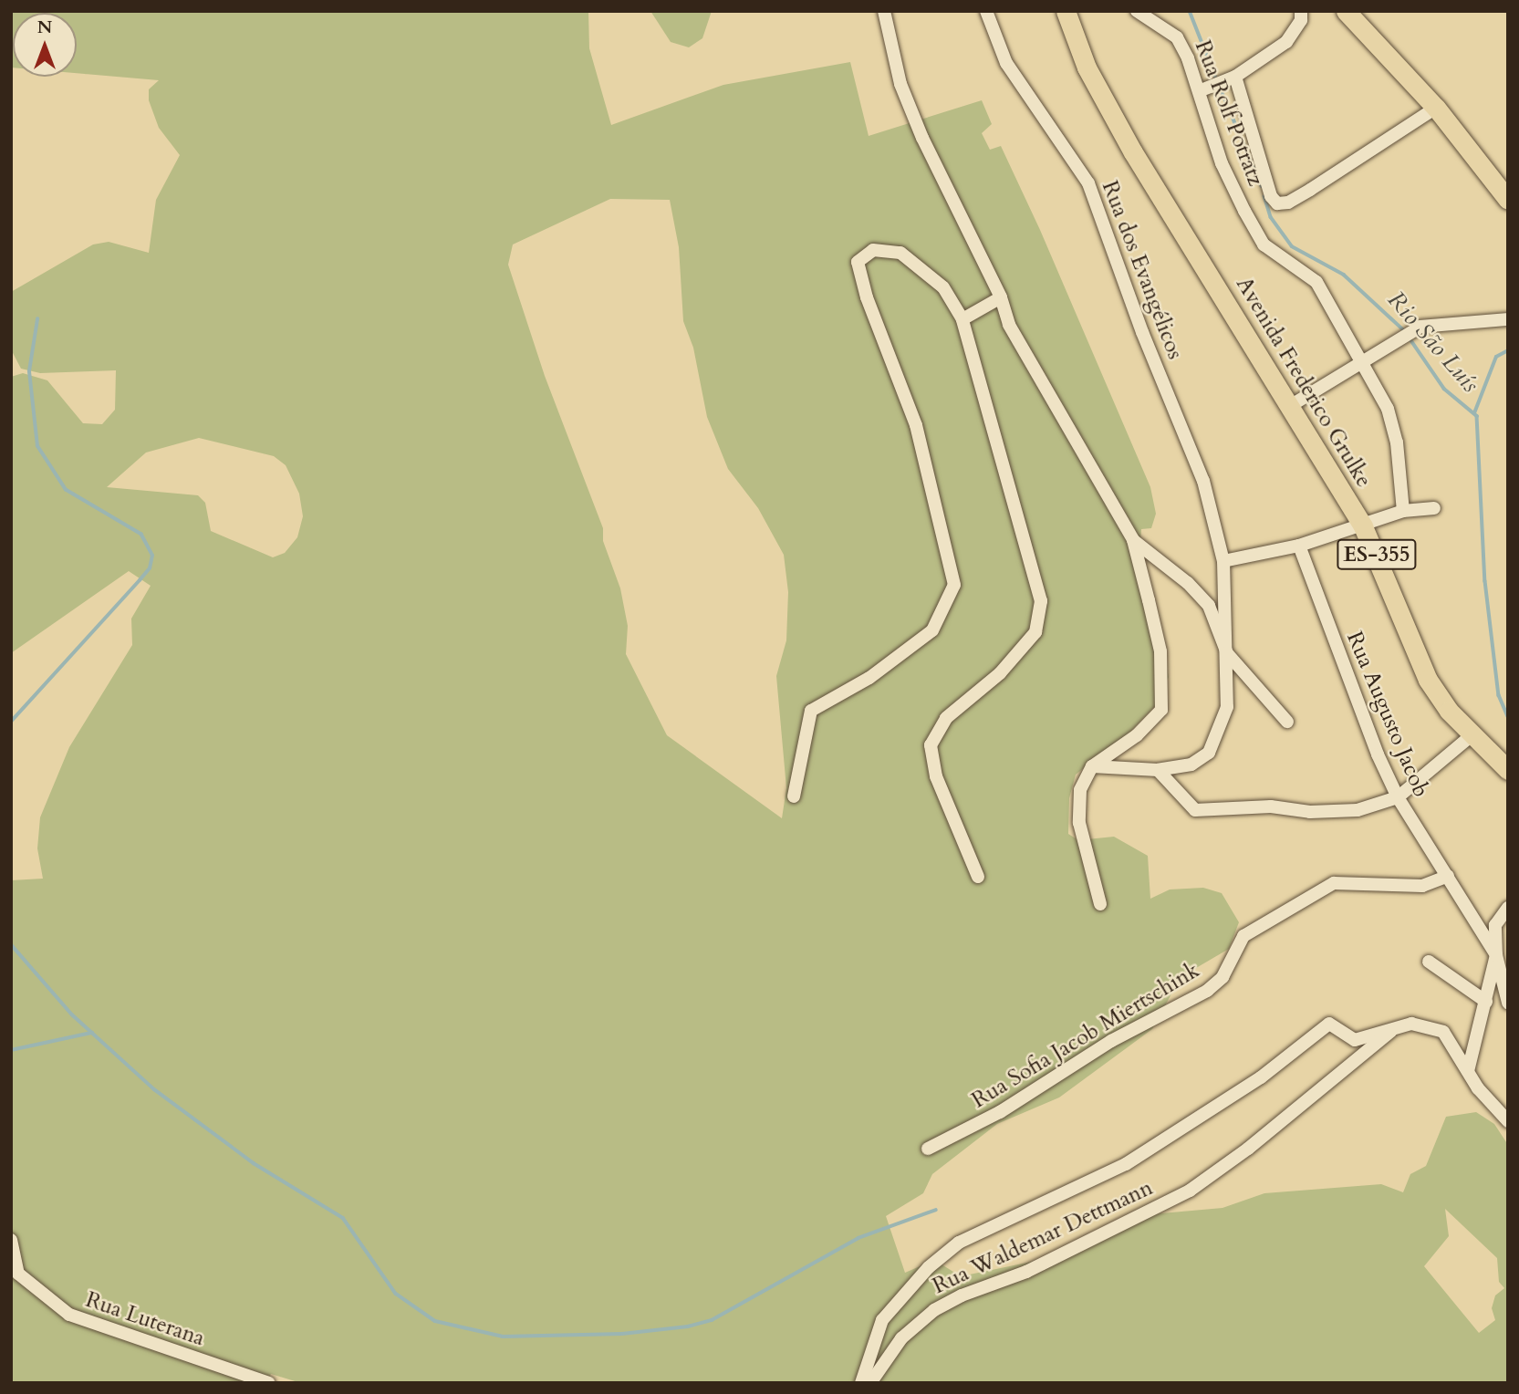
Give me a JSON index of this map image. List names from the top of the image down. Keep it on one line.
{"streets":{"main road":["Avenida Frederico Grulke","ES-355"],"street":["Rua Rolf Potratz","Rua dos Evangélicos","Rua Augusto Jacob","Rua Sofia Jacob Miertschink","Rua Waldemar Dettmann","Rua Luterana"]},"crossings":[["Rua Augusto Jacob","Rua Sofia Jacob Miertschink"]],"water":["Rio São Luís"],"north":"top"}
